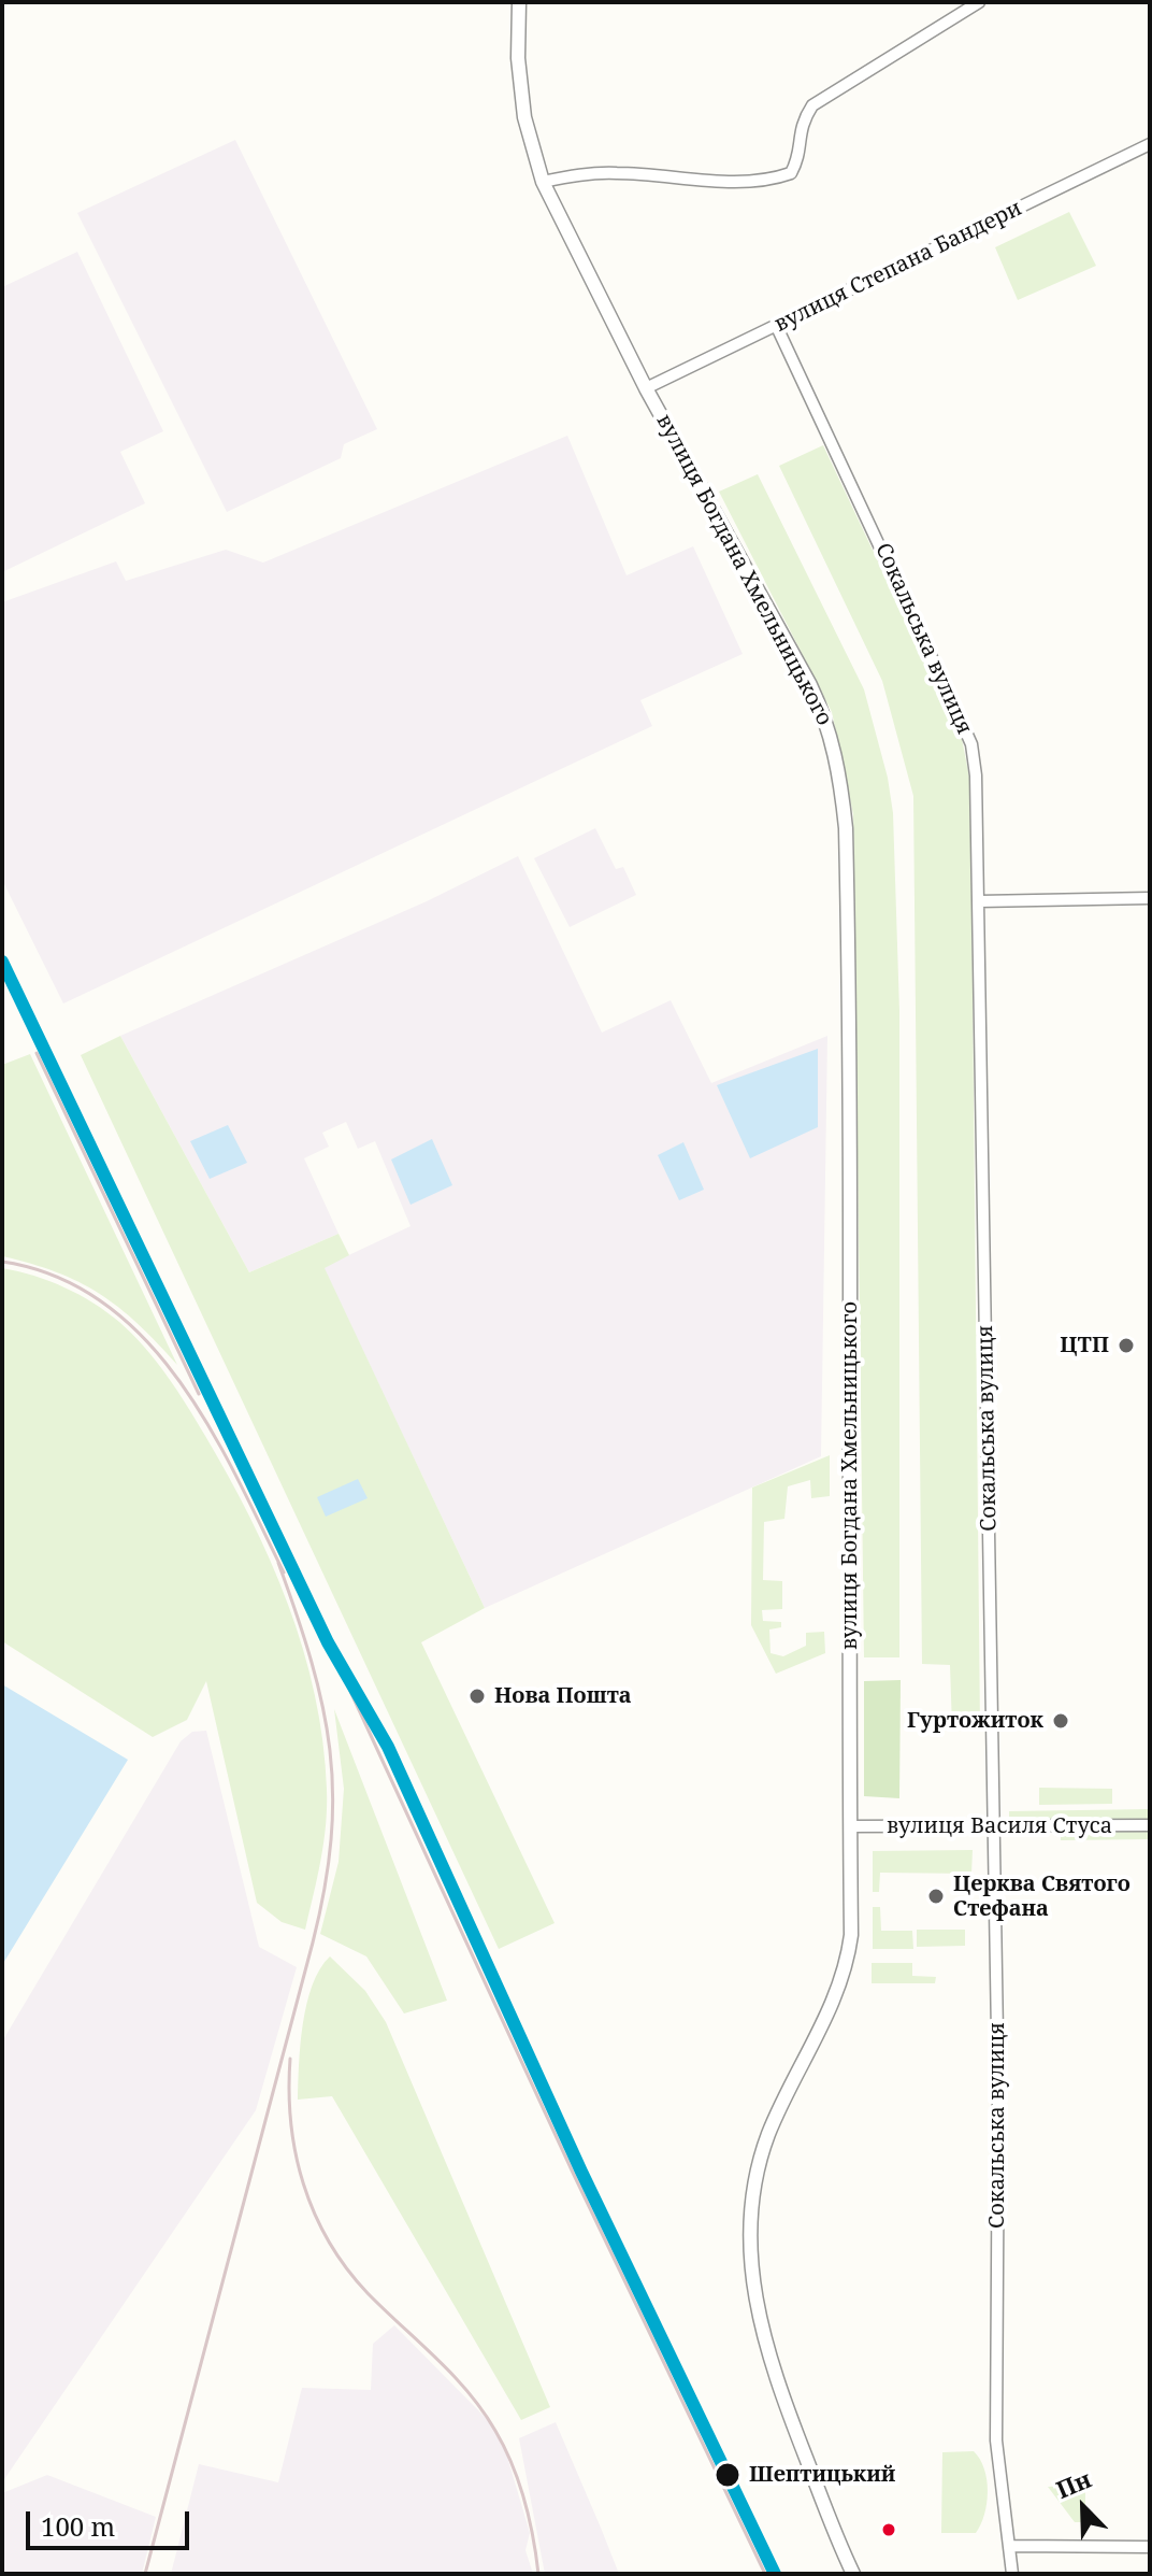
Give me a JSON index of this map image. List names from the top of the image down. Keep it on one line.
{"streets":{"street":["вулиця Степана Бандери","вулиця Богдана Хмельницького","Сокальська вулиця","вулиця Василя Стуса"]},"crossings":[["вулиця Степана Бандери","вулиця Богдана Хмельницького"],["вулиця Степана Бандери","Сокальська вулиця"],["вулиця Богдана Хмельницького","вулиця Василя Стуса"],["Сокальська вулиця","вулиця Василя Стуса"]],"places":["ЦТП","Нова Пошта","Гуртожиток","Церква Святого Стефана","Шептицький"],"scale_bar":"100 m","north":"top left"}
